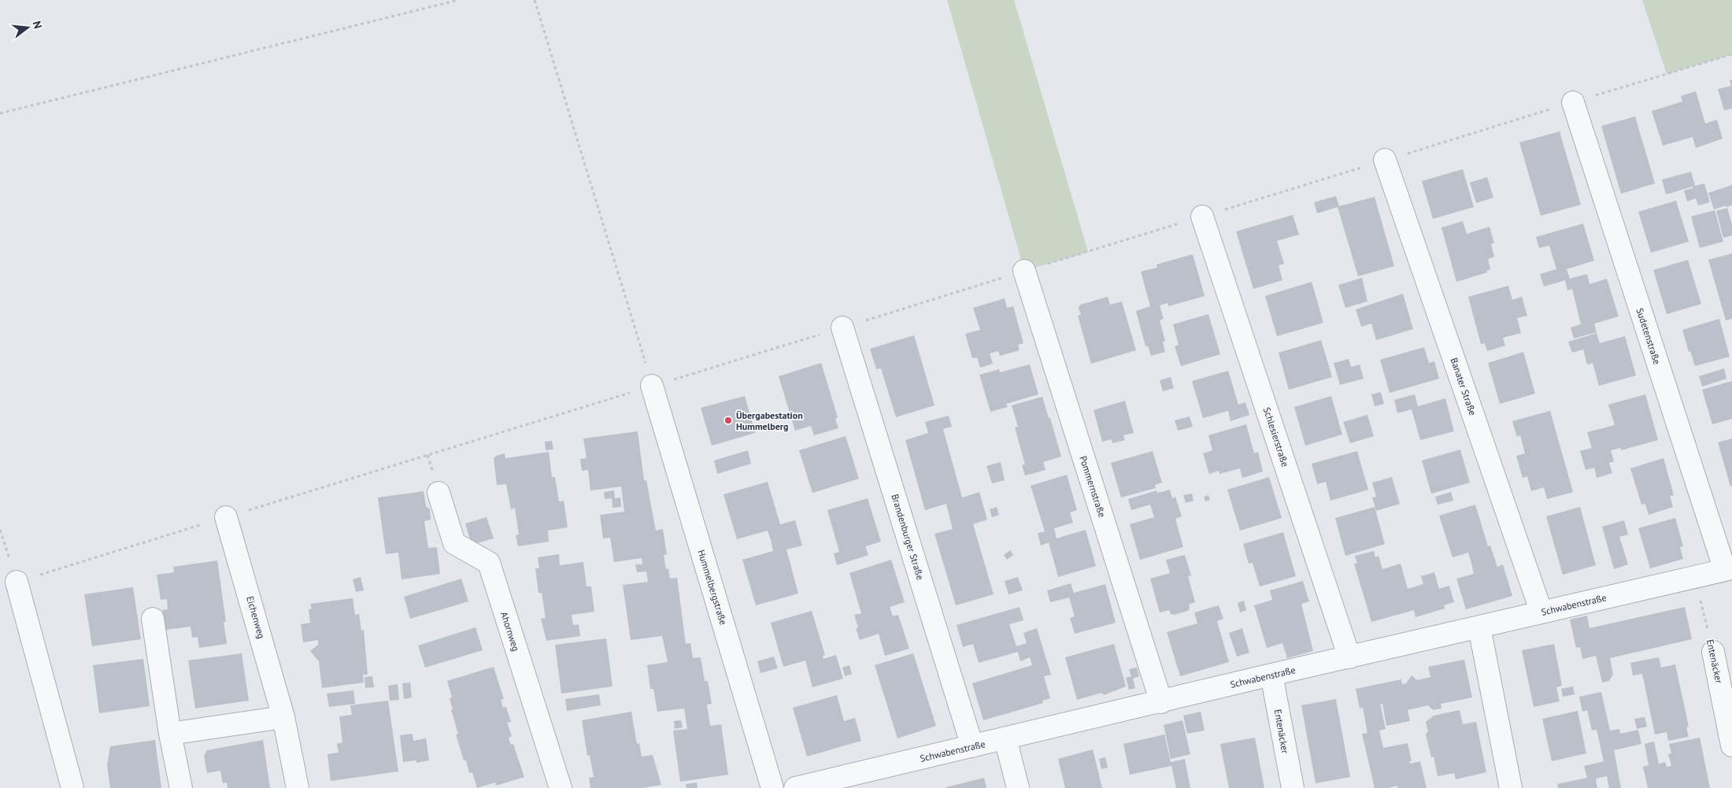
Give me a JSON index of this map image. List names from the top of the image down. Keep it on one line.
{"streets":{"street":["Sudetenstraße","Banater Straße","Schlesierstraße","Pommernstraße","Brandenburger Straße","Hummelbergstraße","Schwabenstraße","Eichenweg","Ahornweg","Entenäcker"]},"crossings":[["Sudetenstraße","Schwabenstraße"],["Banater Straße","Schwabenstraße"],["Schlesierstraße","Schwabenstraße"],["Pommernstraße","Schwabenstraße"],["Brandenburger Straße","Schwabenstraße"],["Schwabenstraße","Entenäcker"]],"places":["Übergabestation Hummelberg"],"north":"right"}
